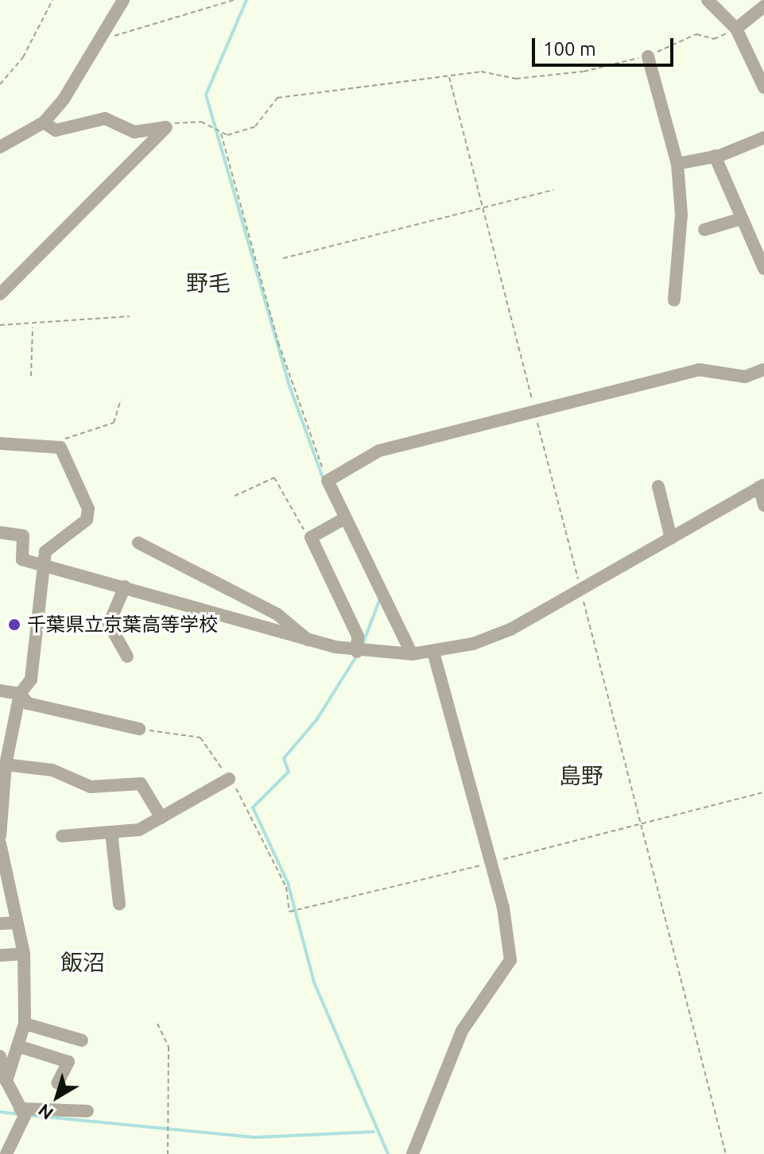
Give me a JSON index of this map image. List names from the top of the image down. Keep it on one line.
{"districts":["野毛","島野","飯沼"],"places":["千葉県立京葉高等学校"],"scale_bar":"100 m","north":"bottom left"}
